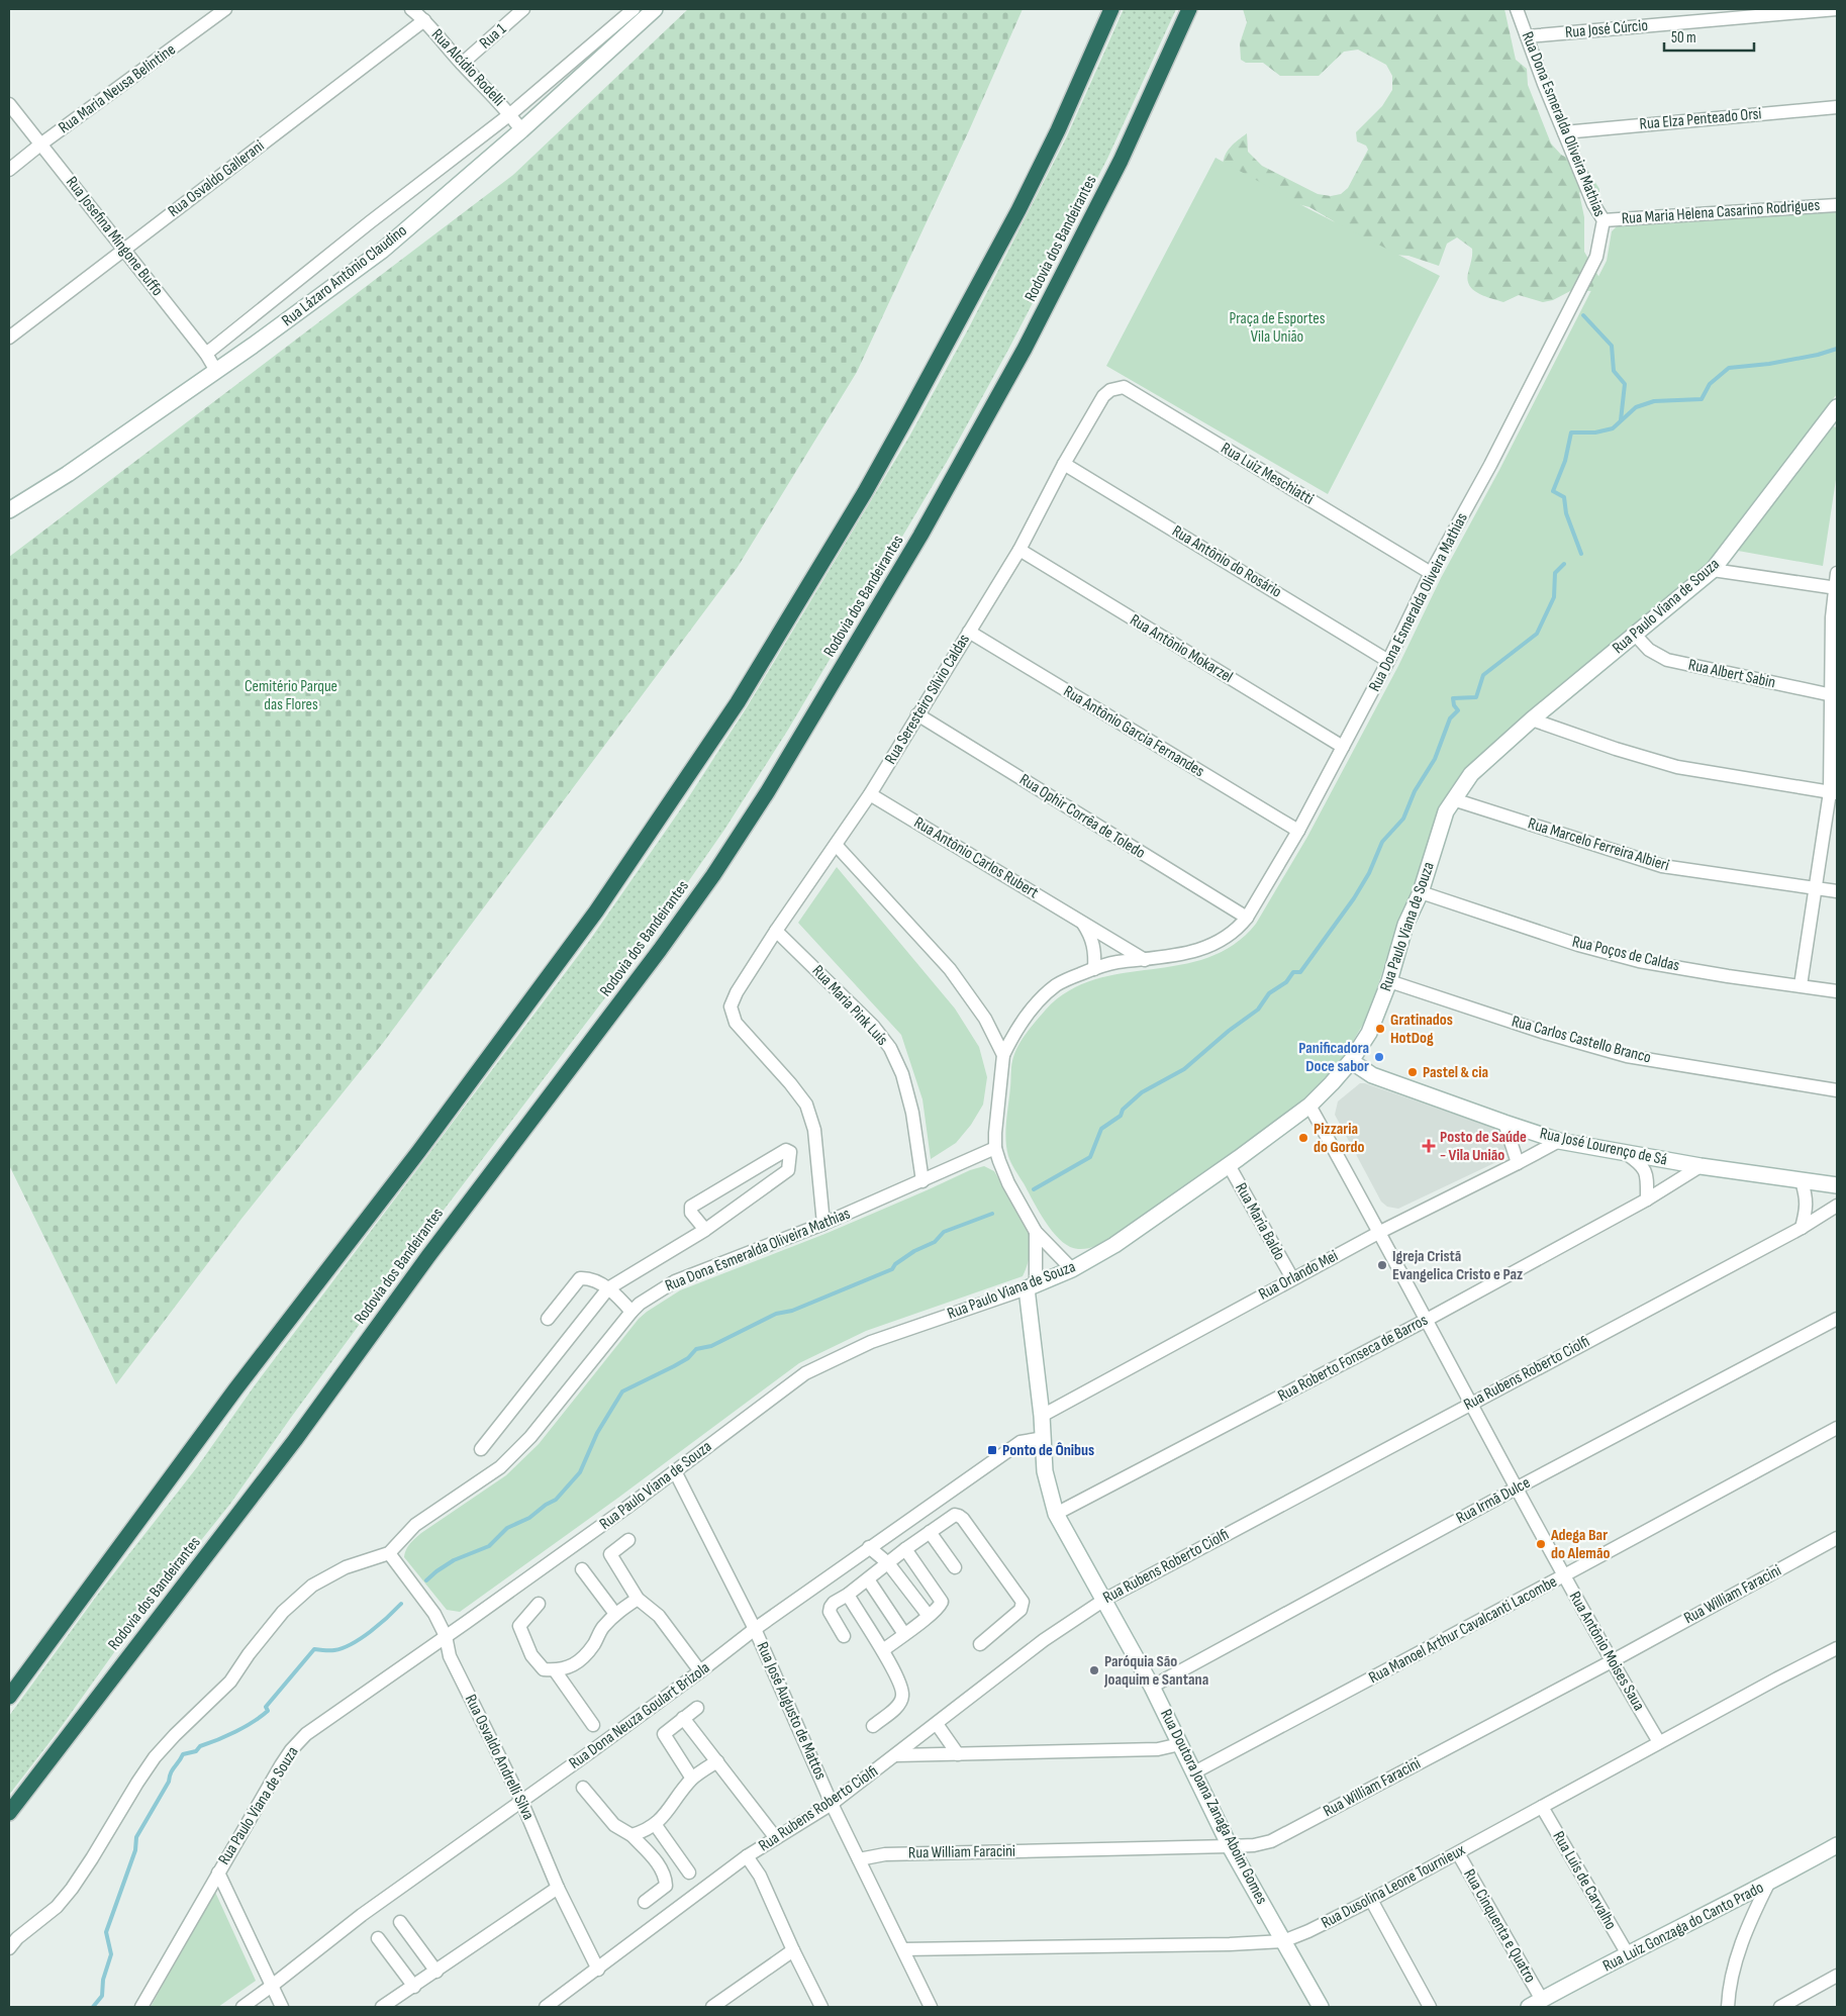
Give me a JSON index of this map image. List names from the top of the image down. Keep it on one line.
{"streets":{"highway":["Rodovia dos Bandeirantes"],"street":["Rua José Cúrcio","Rua 1","Rua Alcídio Rodelli","Rua Maria Neusa Belintine","Rua Elza Penteado Orsi","Rua Dona Esmeralda Oliveira Mathias","Rua Osvaldo Gallerani","Rua Maria Helena Casarino Rodrigues","Rua Josefina Mingone Buffo","Rua Lázaro Antônio Claudino","Rua Luiz Meschiatti","Rua Antônio do Rosário","Rua Paulo Viana de Souza","Rua Antônio Mokarzel","Rua Albert Sabin","Rua Seresteiro Sílvio Caldas","Rua Antônio Garcia Fernandes","Rua Ophir Corrêa de Toledo","Rua Marcelo Ferreira Albieri","Rua Antônio Carlos Rubert","Rua Poços de Caldas","Rua Maria Pink Luís","Rua Carlos Castello Branco","Rua José Lourenço de Sá","Rua Maria Baldo","Rua Orlando Mei","Rua Roberto Fonseca de Barros","Rua Rubens Roberto Ciolfi","Rua Irmã Dulce","Rua William Faracini","Rua Manoel Arthur Cavalcanti Lacombe","Rua Antônio Moises Saua","Rua José Augusto de Mattos","Rua Dona Neuza Goulart Brizola","Rua Osvaldo Andrelli Silva","Rua Doutora Joana Zanaga Aboim Gomes","Rua Luís de Carvalho","Rua Dusolina Leone Tournieux","Rua Cinquenta e Quatro","Rua Luiz Gonzaga do Canto Prado"]},"crossings":[["Rua José Cúrcio","Rua Dona Esmeralda Oliveira Mathias"],["Rua 1","Rua Alcídio Rodelli"],["Rua Alcídio Rodelli","Rua Osvaldo Gallerani"],["Rua Alcídio Rodelli","Rua Lázaro Antônio Claudino"],["Rua Maria Neusa Belintine","Rua Josefina Mingone Buffo"],["Rua Elza Penteado Orsi","Rua Dona Esmeralda Oliveira Mathias"],["Rua Dona Esmeralda Oliveira Mathias","Rua Maria Helena Casarino Rodrigues"],["Rua Dona Esmeralda Oliveira Mathias","Rua Luiz Meschiatti"],["Rua Dona Esmeralda Oliveira Mathias","Rua Antônio do Rosário"],["Rua Dona Esmeralda Oliveira Mathias","Rua Antônio Mokarzel"],["Rua Dona Esmeralda Oliveira Mathias","Rua Seresteiro Sílvio Caldas"],["Rua Dona Esmeralda Oliveira Mathias","Rua Antônio Garcia Fernandes"],["Rua Dona Esmeralda Oliveira Mathias","Rua Ophir Corrêa de Toledo"],["Rua Dona Esmeralda Oliveira Mathias","Rua Antônio Carlos Rubert"],["Rua Dona Esmeralda Oliveira Mathias","Rua Maria Pink Luís"],["Rua Dona Esmeralda Oliveira Mathias","Rua Osvaldo Andrelli Silva"],["Rua Dona Esmeralda Oliveira Mathias","Rua Doutora Joana Zanaga Aboim Gomes"],["Rua Osvaldo Gallerani","Rua Josefina Mingone Buffo"],["Rua Josefina Mingone Buffo","Rua Lázaro Antônio Claudino"],["Rua Luiz Meschiatti","Rua Seresteiro Sílvio Caldas"],["Rua Antônio do Rosário","Rua Seresteiro Sílvio Caldas"],["Rua Paulo Viana de Souza","Rua Albert Sabin"],["Rua Paulo Viana de Souza","Rua Marcelo Ferreira Albieri"],["Rua Paulo Viana de Souza","Rua Poços de Caldas"],["Rua Paulo Viana de Souza","Rua Carlos Castello Branco"],["Rua Paulo Viana de Souza","Rua José Lourenço de Sá"],["Rua Paulo Viana de Souza","Rua Maria Baldo"],["Rua Paulo Viana de Souza","Rua Antônio Moises Saua"],["Rua Paulo Viana de Souza","Rua José Augusto de Mattos"],["Rua Paulo Viana de Souza","Rua Osvaldo Andrelli Silva"],["Rua Paulo Viana de Souza","Rua Doutora Joana Zanaga Aboim Gomes"],["Rua Antônio Mokarzel","Rua Seresteiro Sílvio Caldas"],["Rua Seresteiro Sílvio Caldas","Rua Antônio Garcia Fernandes"],["Rua Seresteiro Sílvio Caldas","Rua Ophir Corrêa de Toledo"],["Rua Seresteiro Sílvio Caldas","Rua Antônio Carlos Rubert"],["Rua Seresteiro Sílvio Caldas","Rua Maria Pink Luís"],["Rua José Lourenço de Sá","Rua Orlando Mei"],["Rua José Lourenço de Sá","Rua Roberto Fonseca de Barros"],["Rua Maria Baldo","Rua Orlando Mei"],["Rua Orlando Mei","Rua Antônio Moises Saua"],["Rua Orlando Mei","Rua Doutora Joana Zanaga Aboim Gomes"],["Rua Roberto Fonseca de Barros","Rua Antônio Moises Saua"],["Rua Roberto Fonseca de Barros","Rua Doutora Joana Zanaga Aboim Gomes"],["Rua Rubens Roberto Ciolfi","Rua Antônio Moises Saua"],["Rua Rubens Roberto Ciolfi","Rua José Augusto de Mattos"],["Rua Rubens Roberto Ciolfi","Rua Osvaldo Andrelli Silva"],["Rua Rubens Roberto Ciolfi","Rua Doutora Joana Zanaga Aboim Gomes"],["Rua Irmã Dulce","Rua Antônio Moises Saua"],["Rua Irmã Dulce","Rua Doutora Joana Zanaga Aboim Gomes"],["Rua William Faracini","Rua Antônio Moises Saua"],["Rua William Faracini","Rua José Augusto de Mattos"],["Rua William Faracini","Rua Doutora Joana Zanaga Aboim Gomes"],["Rua Manoel Arthur Cavalcanti Lacombe","Rua Antônio Moises Saua"],["Rua Manoel Arthur Cavalcanti Lacombe","Rua Doutora Joana Zanaga Aboim Gomes"],["Rua Antônio Moises Saua","Rua Dusolina Leone Tournieux"],["Rua José Augusto de Mattos","Rua Dona Neuza Goulart Brizola"],["Rua José Augusto de Mattos","Rua Dusolina Leone Tournieux"],["Rua Dona Neuza Goulart Brizola","Rua Osvaldo Andrelli Silva"],["Rua Dona Neuza Goulart Brizola","Rua Doutora Joana Zanaga Aboim Gomes"],["Rua Doutora Joana Zanaga Aboim Gomes","Rua Dusolina Leone Tournieux"],["Rua Luís de Carvalho","Rua Dusolina Leone Tournieux"],["Rua Luís de Carvalho","Rua Luiz Gonzaga do Canto Prado"],["Rua Dusolina Leone Tournieux","Rua Cinquenta e Quatro"],["Rua Cinquenta e Quatro","Rua Luiz Gonzaga do Canto Prado"]],"parks":["Praça de Esportes Vila União","Cemitério Parque das Flores"],"places":{"other":["Gratinados HotDog","Panificadora Doce sabor","Pastel & cia","Pizzaria do Gordo","Igreja Cristã Evangelica Cristo e Paz","Adega Bar do Alemão","Paróquia São Joaquim e Santana"],"health":["Posto de Saúde - Vila União"],"transit":["Ponto de Ônibus"]},"scale_bar":"50 m"}
